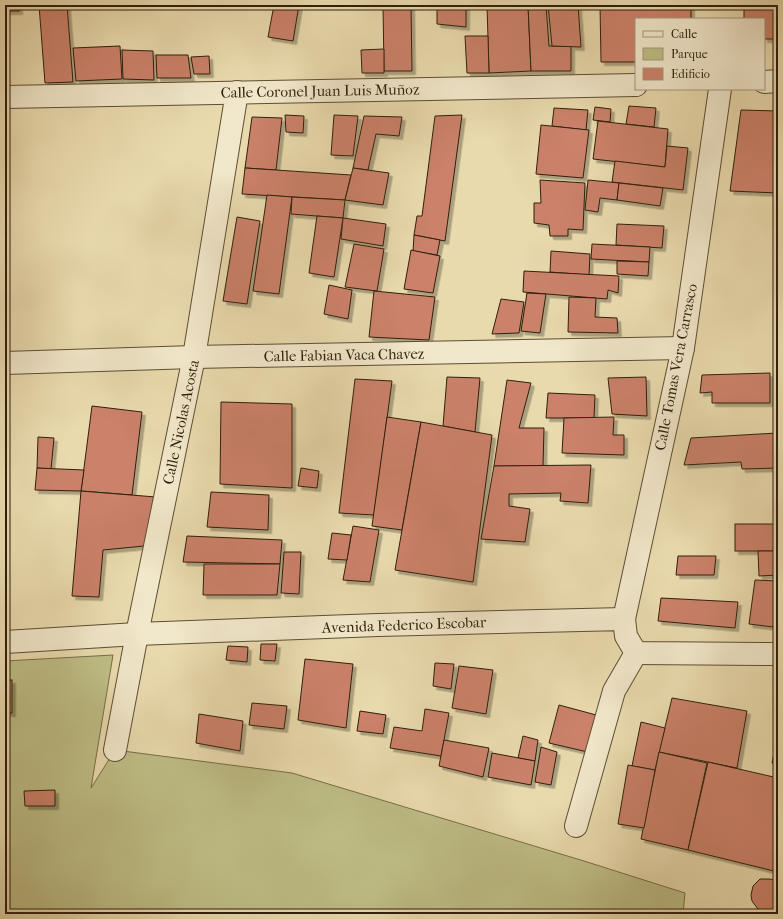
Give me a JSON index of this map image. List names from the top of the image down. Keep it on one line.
{"streets":{"street":["Calle Coronel Juan Luis Muñoz","Calle Fabian Vaca Chavez","Calle Tomas Vera Carrasco","Calle Nicolas Acosta","Avenida Federico Escobar"]},"crossings":[["Calle Coronel Juan Luis Muñoz","Calle Nicolas Acosta"],["Calle Fabian Vaca Chavez","Calle Tomas Vera Carrasco"],["Calle Fabian Vaca Chavez","Calle Nicolas Acosta"],["Calle Tomas Vera Carrasco","Avenida Federico Escobar"],["Calle Nicolas Acosta","Avenida Federico Escobar"]],"legend":["Calle","Parque","Edificio"]}
